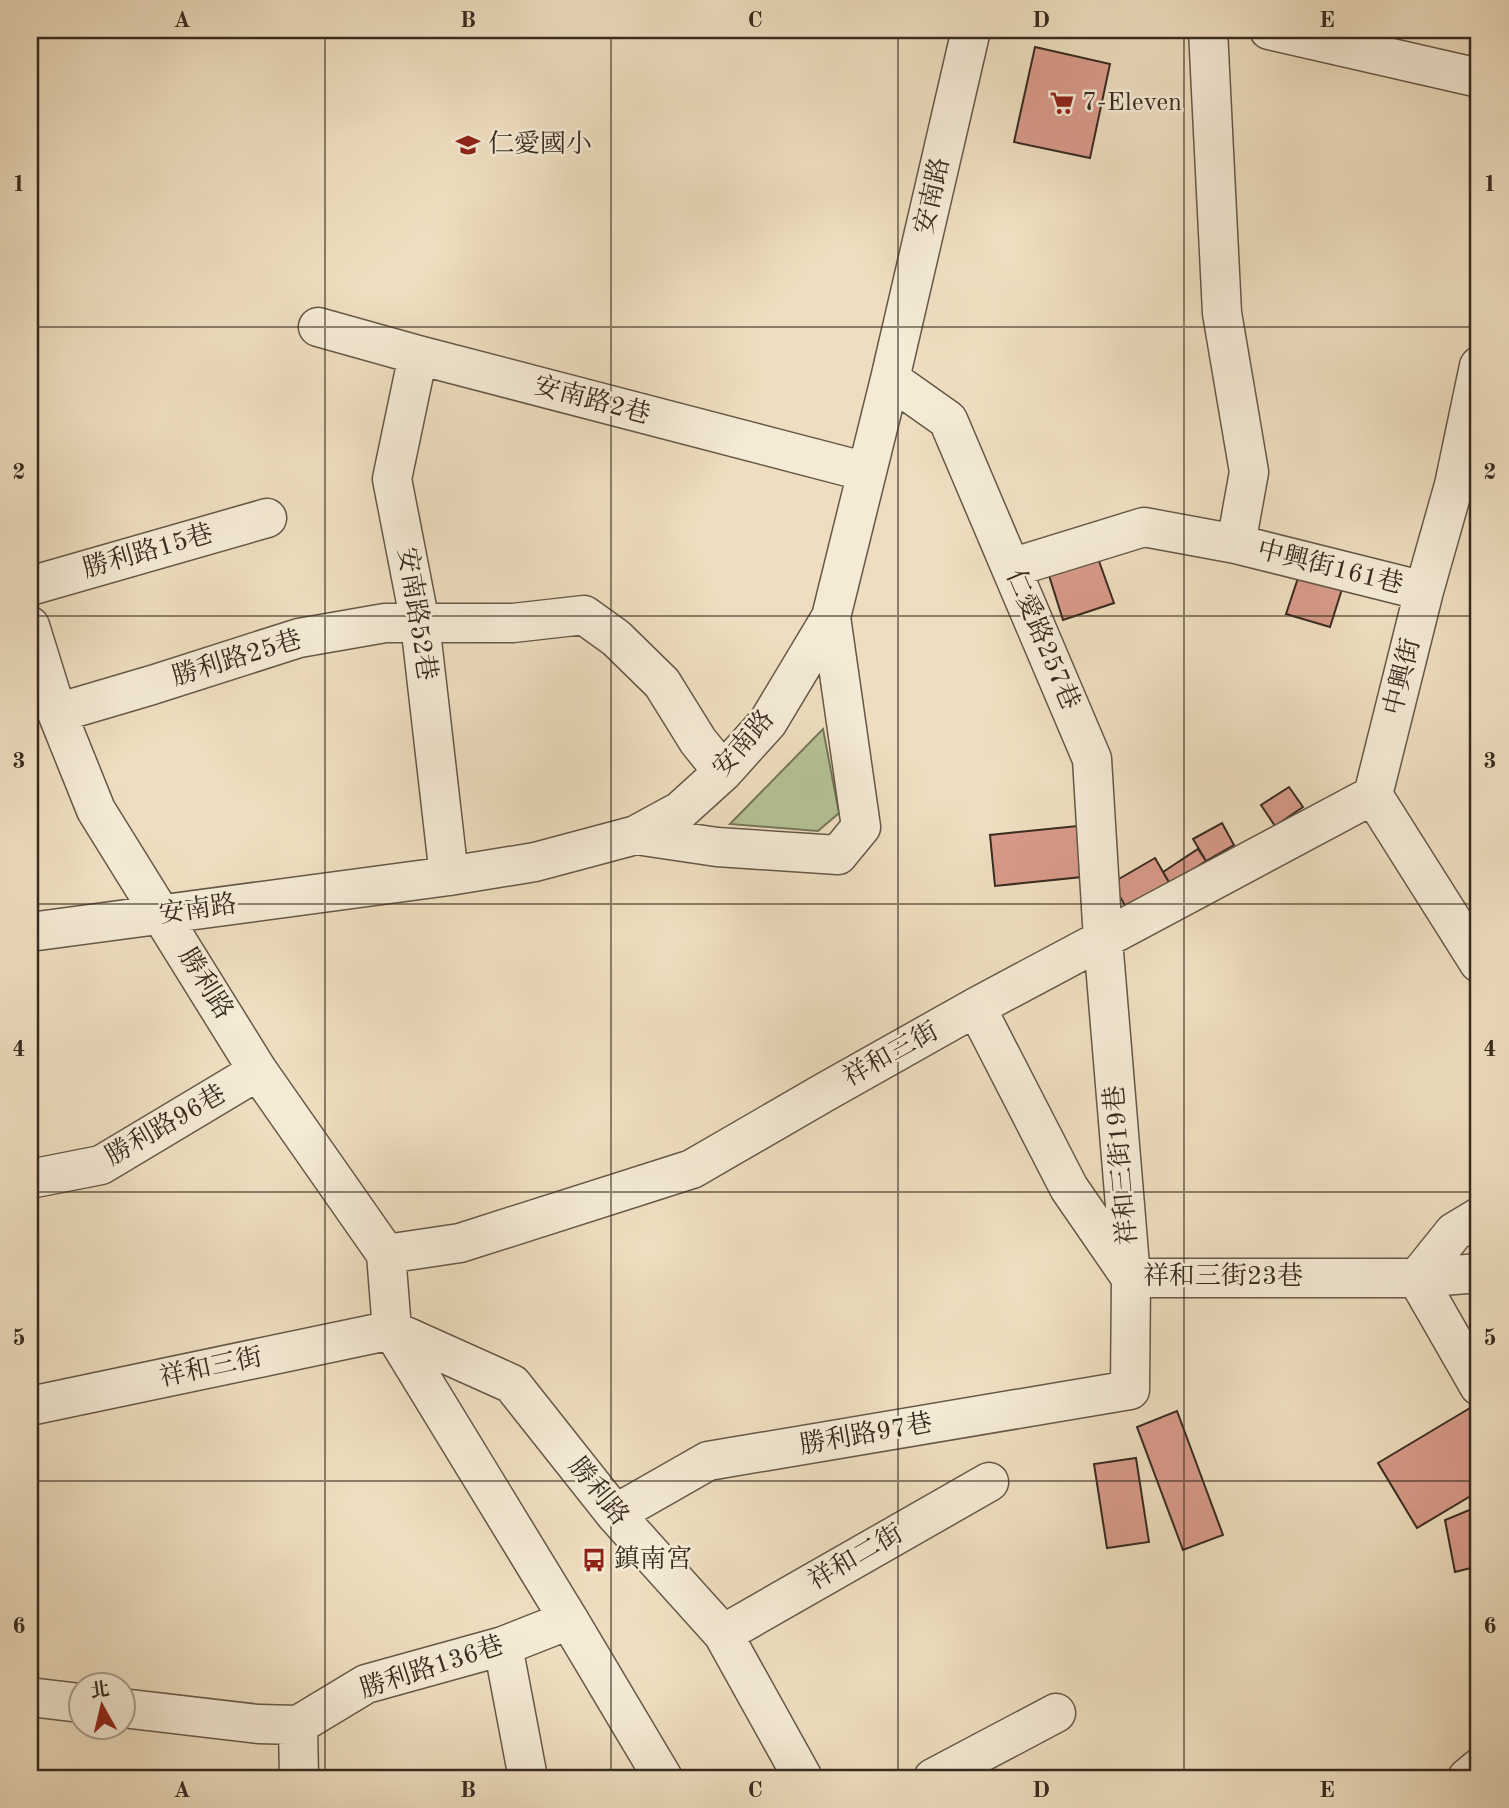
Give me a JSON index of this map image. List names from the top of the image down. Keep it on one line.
{"streets":{"street":["安南路","安南路2巷","勝利路15巷","中興街161巷","安南路52巷","仁愛路257巷","勝利路25巷","中興街","勝利路","祥和三街","勝利路96巷","祥和三街19巷","祥和三街23巷","勝利路97巷","祥和二街","勝利路136巷"]},"crossings":[["安南路","安南路2巷"],["安南路","安南路52巷"],["安南路","仁愛路257巷"],["安南路","勝利路25巷"],["安南路","勝利路"],["安南路2巷","安南路52巷"],["中興街161巷","仁愛路257巷"],["中興街161巷","中興街"],["安南路52巷","勝利路25巷"],["仁愛路257巷","祥和三街"],["仁愛路257巷","祥和三街19巷"],["勝利路25巷","勝利路"],["中興街","祥和三街"],["勝利路","祥和三街"],["勝利路","勝利路96巷"],["勝利路","勝利路97巷"],["勝利路","祥和二街"],["祥和三街","祥和三街19巷"],["祥和三街","祥和三街23巷"],["祥和三街19巷","祥和三街23巷"],["祥和三街19巷","勝利路97巷"]],"places":{"supermarket":["7-Eleven"],"school or university":["仁愛國小"],"bus stop":["鎮南宮"]},"north":"top","grid":{"columns":["A","B","C","D","E"],"rows":["1","2","3","4","5","6"]}}
